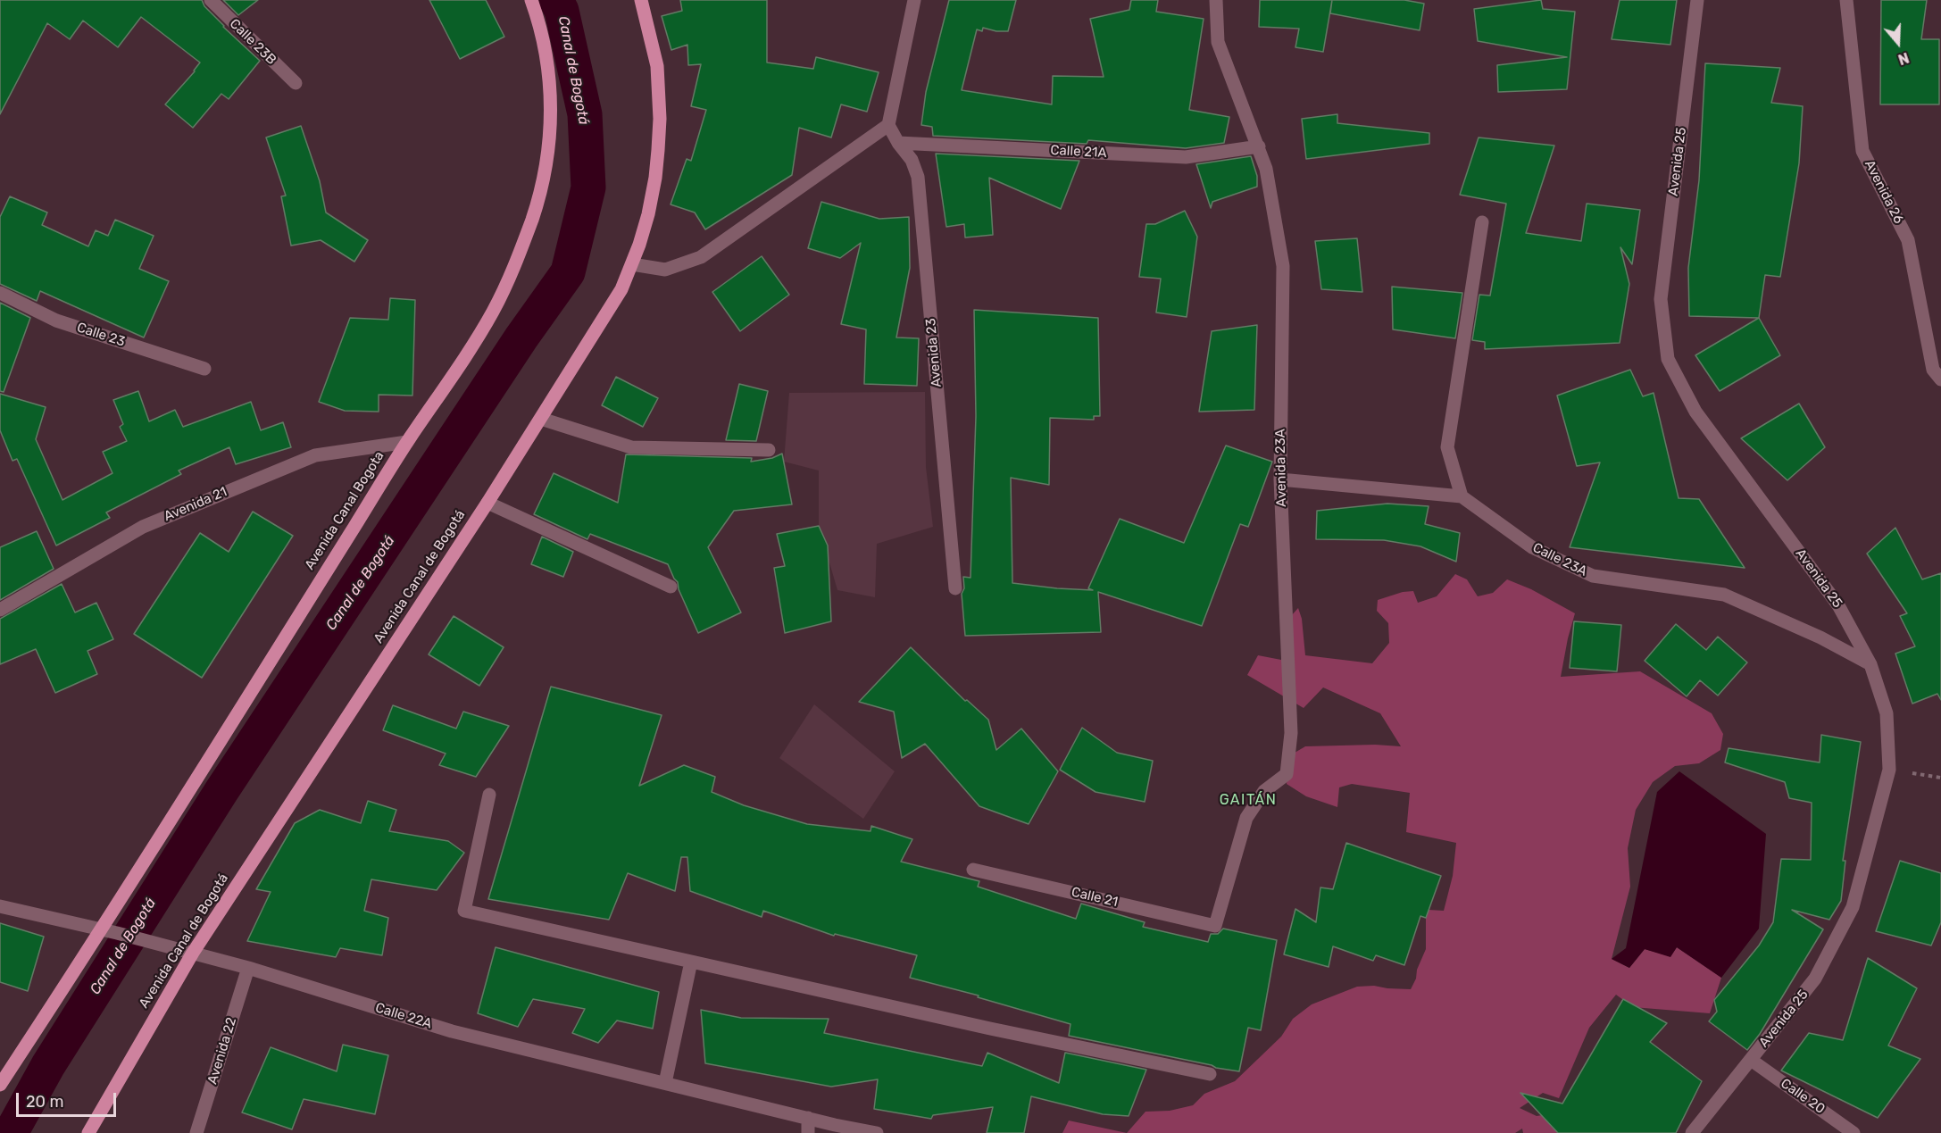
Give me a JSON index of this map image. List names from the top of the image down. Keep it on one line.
{"streets":{"main road":["Avenida Canal Bogota","Avenida Canal de Bogotá"],"street":["Calle 23B","Calle 21A","Avenida 25","Avenida 26","Calle 23","Avenida 23","Avenida 23A","Avenida 21","Calle 23A","Calle 21","Calle 22A","Avenida 22","Calle 20"]},"crossings":[["Calle 21A","Avenida 23"],["Calle 21A","Avenida 23A"],["Avenida 25","Calle 23A"],["Avenida 25","Calle 20"],["Avenida 23A","Calle 21"],["Avenida 21","Avenida Canal Bogota"],["Avenida Canal Bogota","Calle 22A"],["Avenida Canal de Bogotá","Calle 22A"],["Calle 22A","Avenida 22"]],"districts":["GAITÁN"],"water":["Canal de Bogotá"],"scale_bar":"20 m","north":"bottom"}
